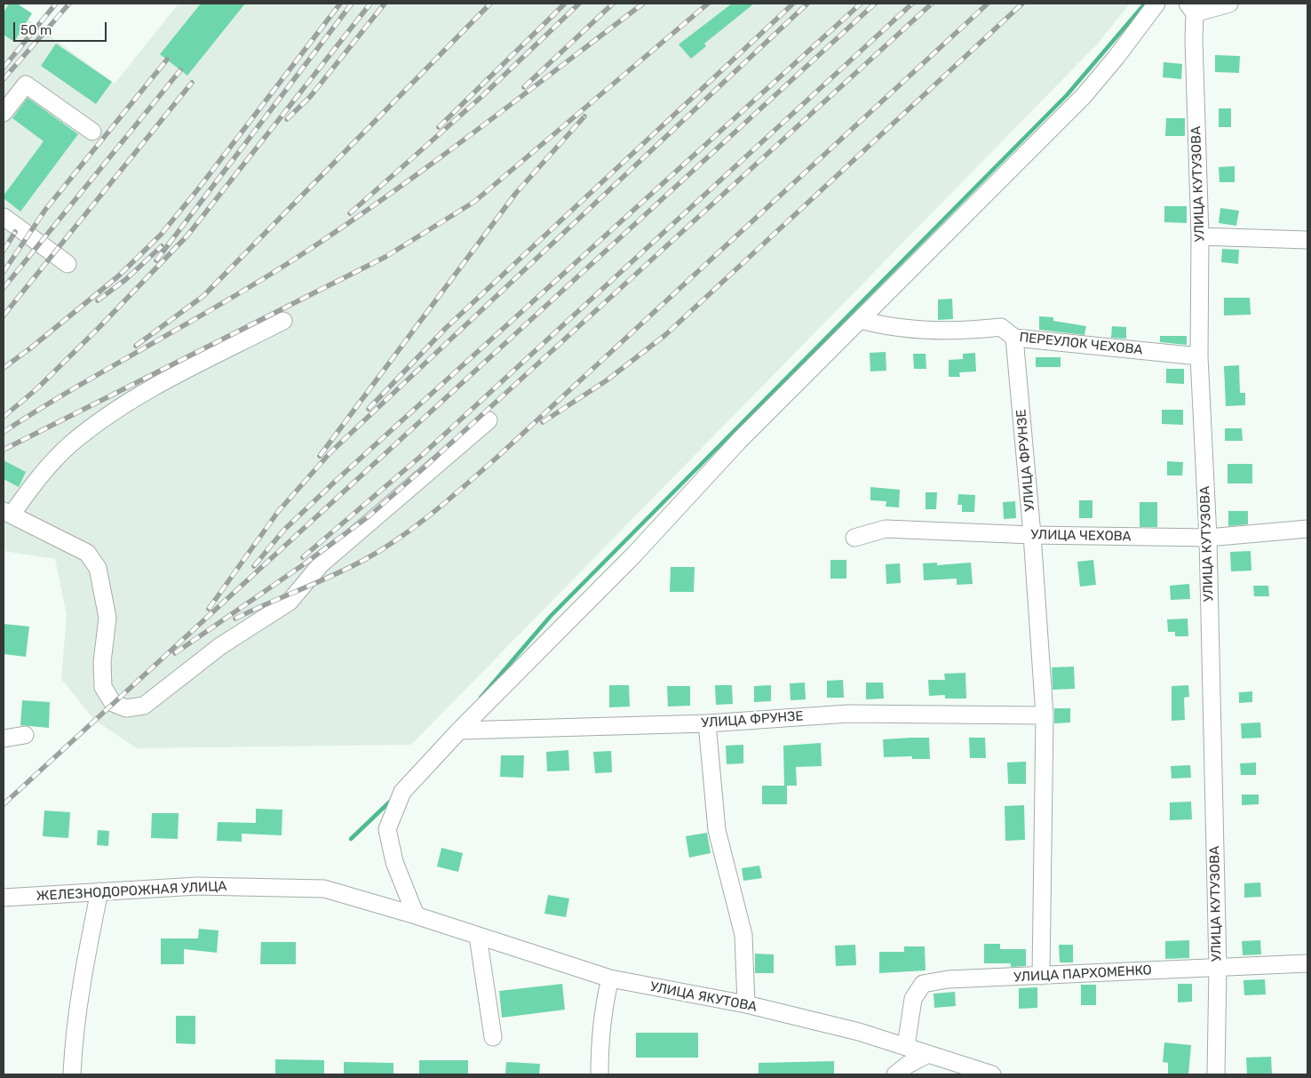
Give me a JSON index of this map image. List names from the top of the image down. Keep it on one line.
{"streets":{"street":["УЛИЦА КУТУЗОВА","ПЕРЕУЛОК ЧЕХОВА","УЛИЦА ФРУНЗЕ","УЛИЦА ЧЕХОВА","ЖЕЛЕЗНОДОРОЖНАЯ УЛИЦА","УЛИЦА ПАРХОМЕНКО","УЛИЦА ЯКУТОВА"]},"crossings":[["УЛИЦА КУТУЗОВА","ПЕРЕУЛОК ЧЕХОВА"],["УЛИЦА КУТУЗОВА","УЛИЦА ЧЕХОВА"],["УЛИЦА КУТУЗОВА","УЛИЦА ПАРХОМЕНКО"],["ПЕРЕУЛОК ЧЕХОВА","УЛИЦА ФРУНЗЕ"],["УЛИЦА ФРУНЗЕ","УЛИЦА ЧЕХОВА"],["УЛИЦА ФРУНЗЕ","УЛИЦА ПАРХОМЕНКО"],["ЖЕЛЕЗНОДОРОЖНАЯ УЛИЦА","УЛИЦА ЯКУТОВА"],["УЛИЦА ПАРХОМЕНКО","УЛИЦА ЯКУТОВА"]],"scale_bar":"50 m"}
